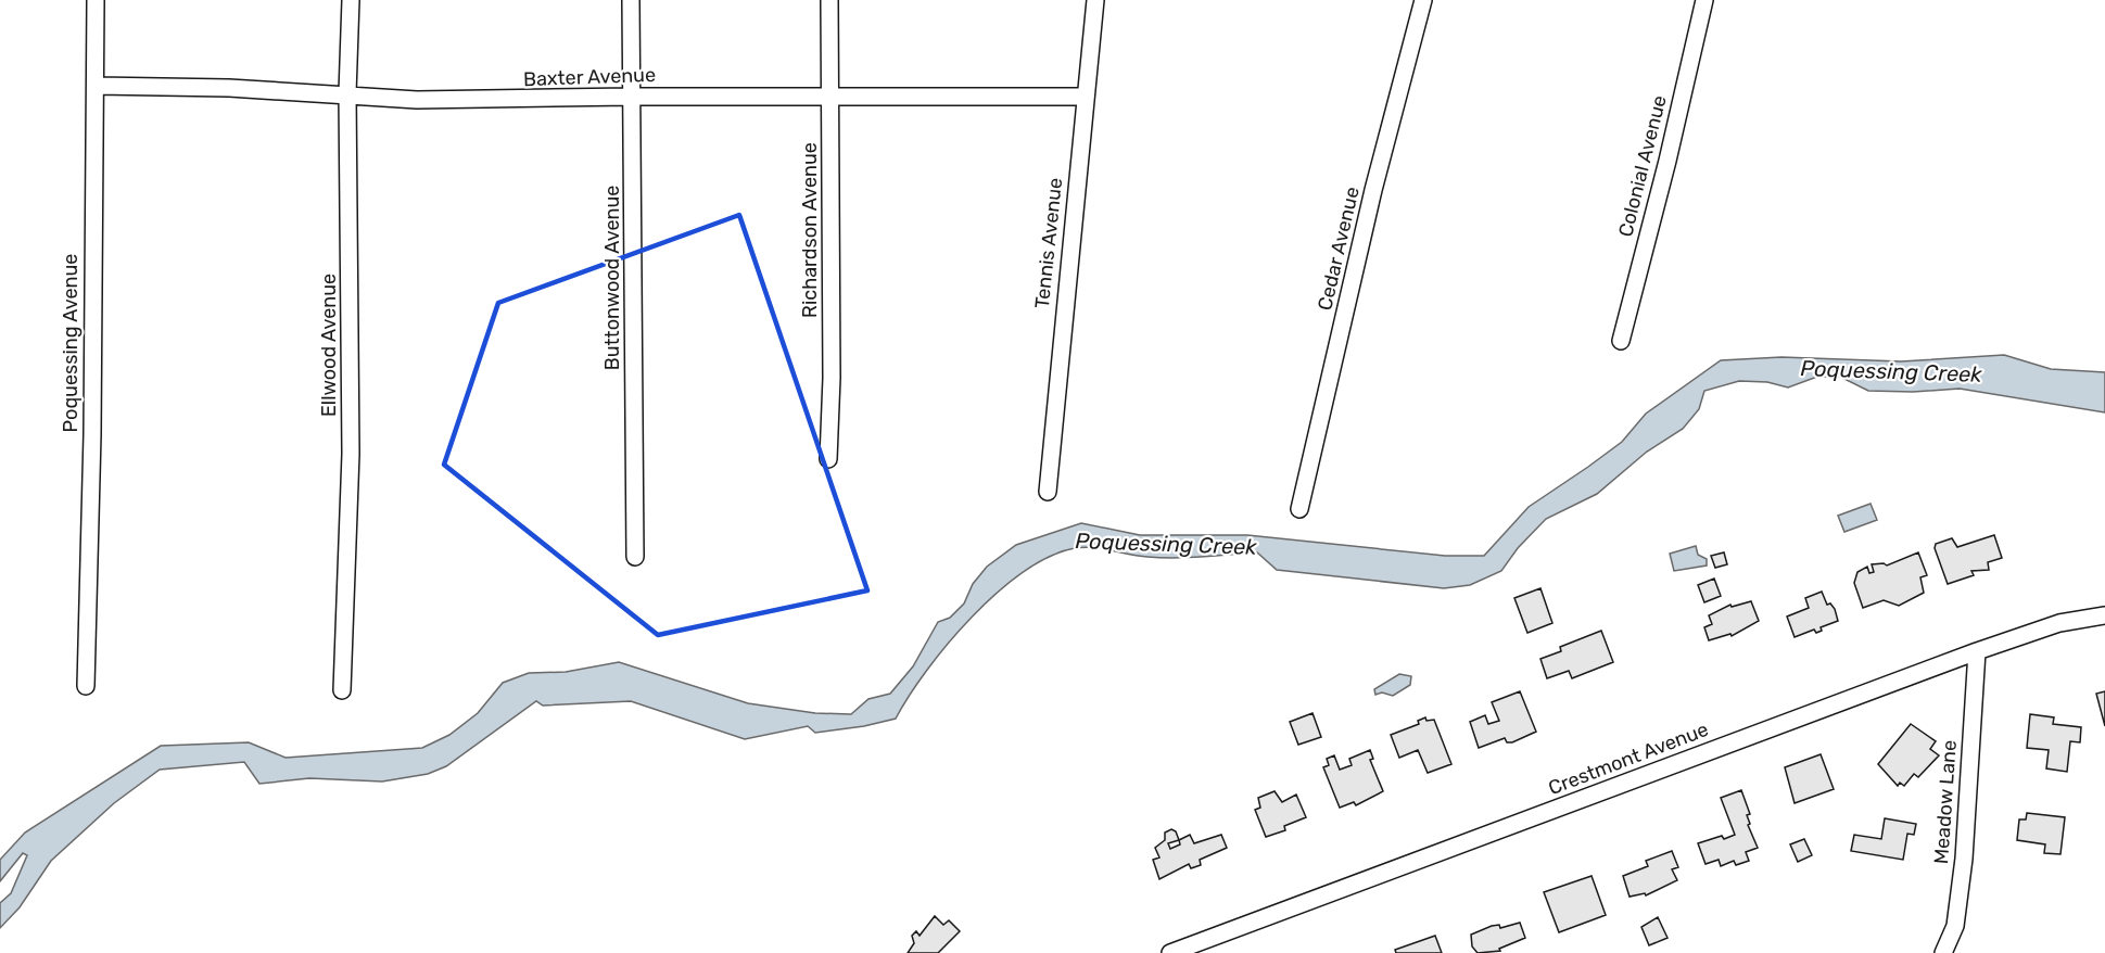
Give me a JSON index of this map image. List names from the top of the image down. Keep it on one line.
{"streets":{"street":["Baxter Avenue","Colonial Avenue","Richardson Avenue","Tennis Avenue","Cedar Avenue","Buttonwood Avenue","Poquessing Avenue","Ellwood Avenue","Crestmont Avenue","Meadow Lane"]},"crossings":[["Baxter Avenue","Richardson Avenue"],["Baxter Avenue","Tennis Avenue"],["Baxter Avenue","Buttonwood Avenue"],["Baxter Avenue","Poquessing Avenue"],["Baxter Avenue","Ellwood Avenue"],["Crestmont Avenue","Meadow Lane"]],"water":["Poquessing Creek"]}
